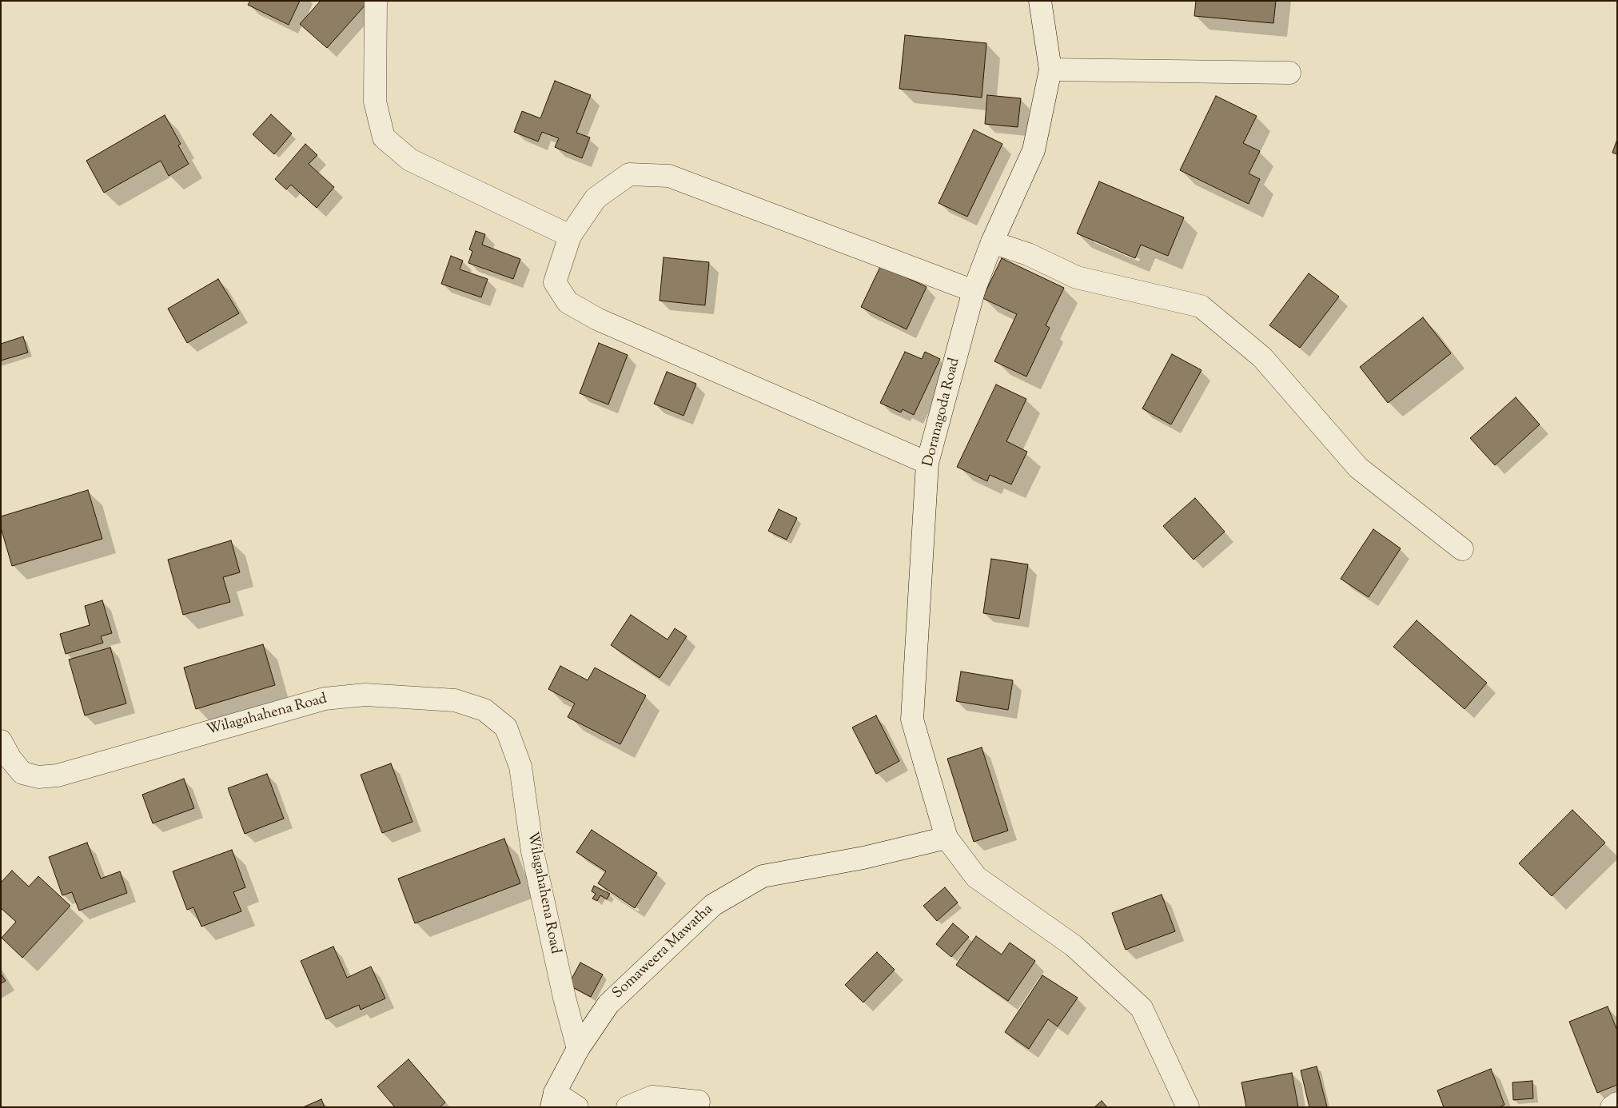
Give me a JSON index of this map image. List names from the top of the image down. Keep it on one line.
{"streets":{"street":["Doranagoda Road","Wilagahahena Road","Somaweera Mawatha"]},"crossings":[["Doranagoda Road","Somaweera Mawatha"],["Wilagahahena Road","Somaweera Mawatha"]]}
